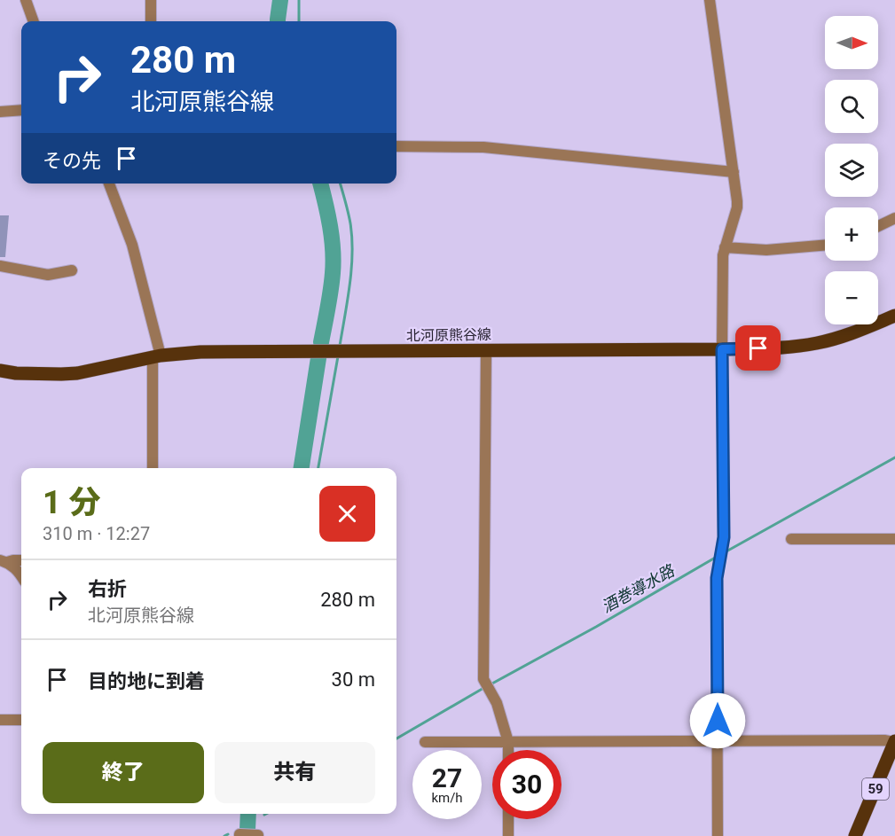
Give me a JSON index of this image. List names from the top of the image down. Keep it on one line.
{"streets":{"main road":["北河原熊谷線","59"]},"water":["酒巻導水路"],"north":"right","page":{"map_buttons":["+","−"],"turn":["280 m","北河原熊谷線"],"then":"その先","heading":["1 分","310 m · 12:27"],"list":[{"name":"右折","note":"北河原熊谷線","value":"280 m"},{"name":"目的地に到着","value":"30 m"}],"buttons":["終了","共有"],"speed":"27 km/h","limit":"30"}}
